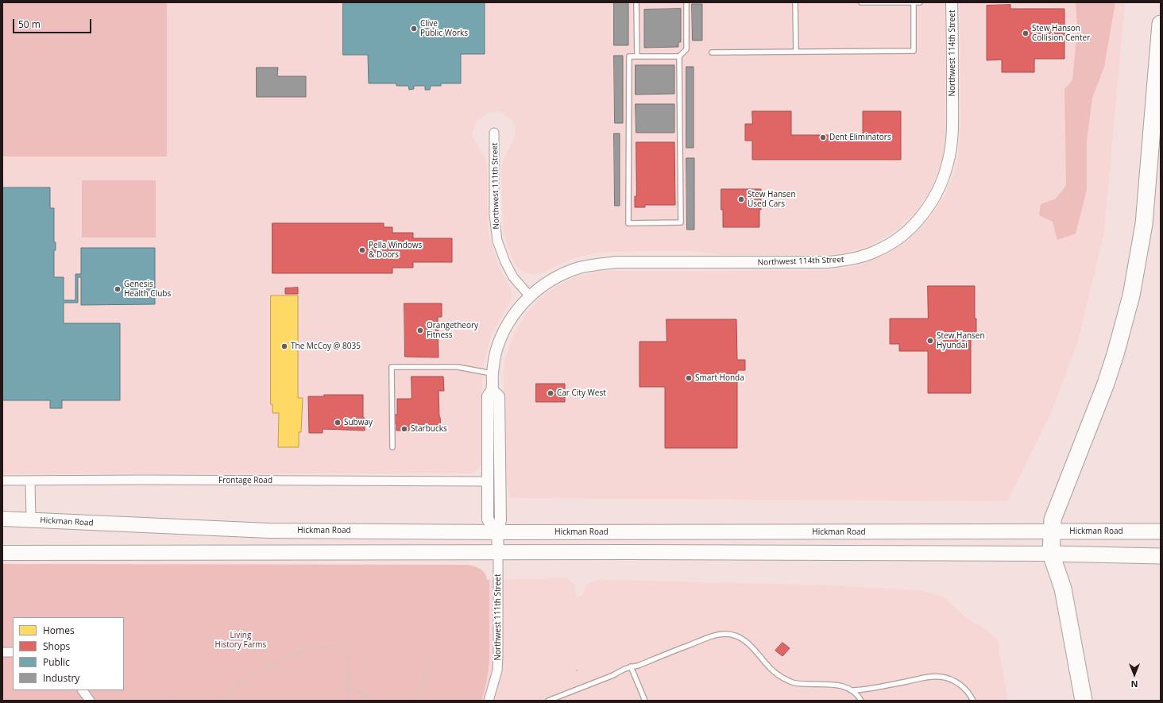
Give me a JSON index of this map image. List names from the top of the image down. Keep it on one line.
{"streets":{"highway":["Hickman Road"],"street":["Northwest 114th Street","Northwest 111th Street","Frontage Road"]},"crossings":[["Northwest 114th Street","Northwest 111th Street"],["Northwest 111th Street","Hickman Road"]],"parks":["Living History Farms"],"places":["Clive Public Works","Stew Hanson Collision Center","Dent Eliminators","Stew Hansen Used Cars","Pella Windows & Doors","Genesis Health Clubs","Orangetheory Fitness","Stew Hansen Hyundai","The McCoy @ 8035","Smart Honda","Car City West","Subway","Starbucks"],"legend":["Homes","Shops","Public","Industry"],"scale_bar":"50 m","north":"bottom"}
